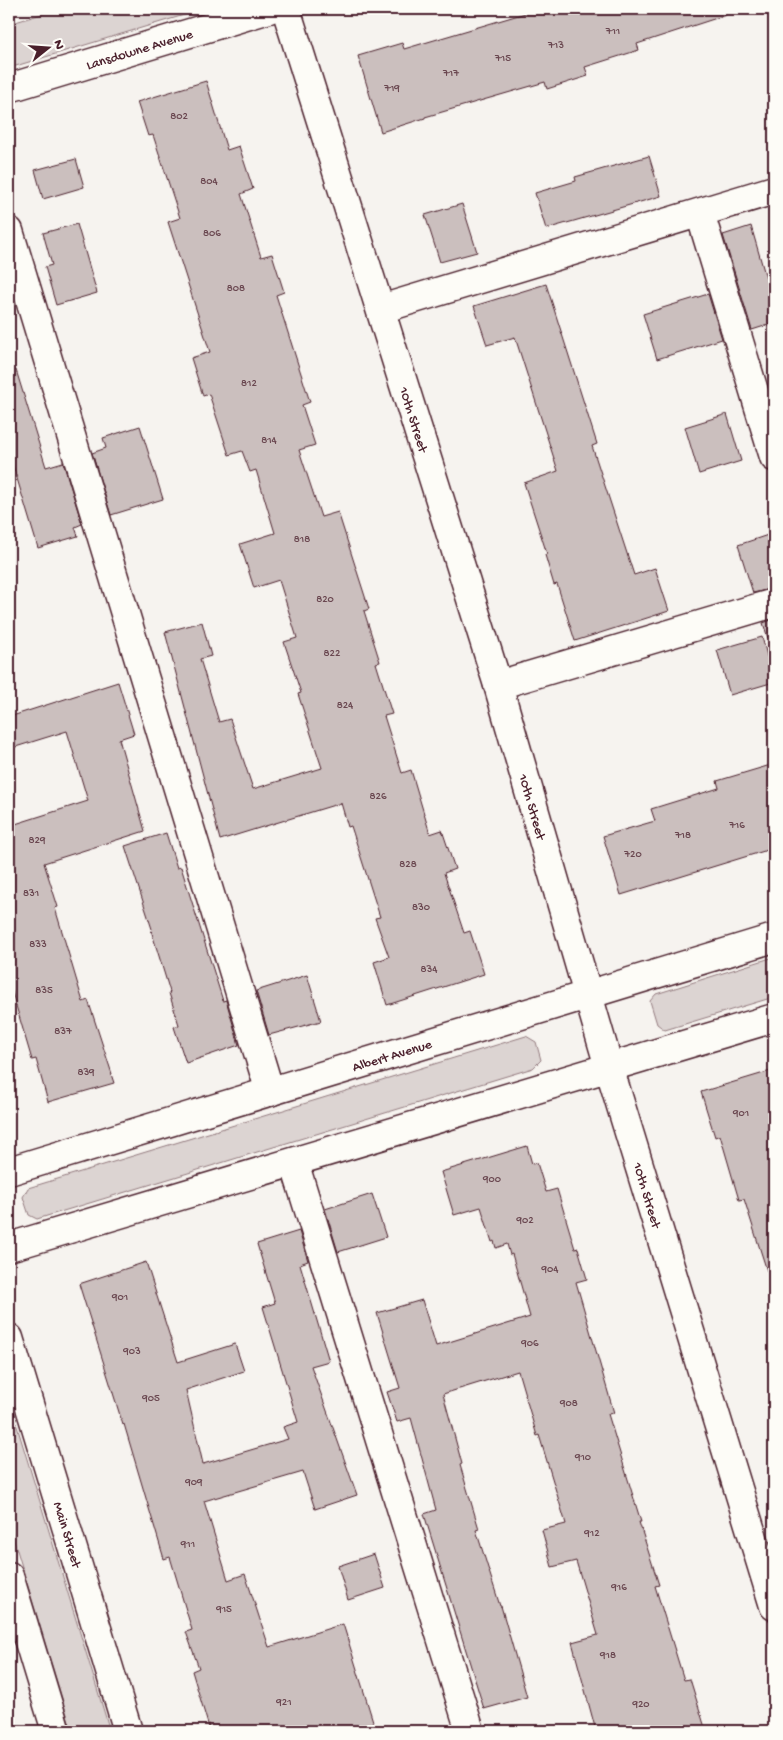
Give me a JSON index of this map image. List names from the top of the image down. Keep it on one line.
{"streets":{"street":["Lansdowne Avenue","10th Street","Albert Avenue","Main Street"]},"crossings":[["10th Street","Albert Avenue"]],"house_numbers":["711","713","715","717","719","802","804","806","808","812","814","818","820","822","824","826","716","718","829","720","828","831","830","833","834","835","837","839","901","900","902","904","901","906","903","905","908","910","909","912","911","916","915","918","921","920"],"north":"right"}
